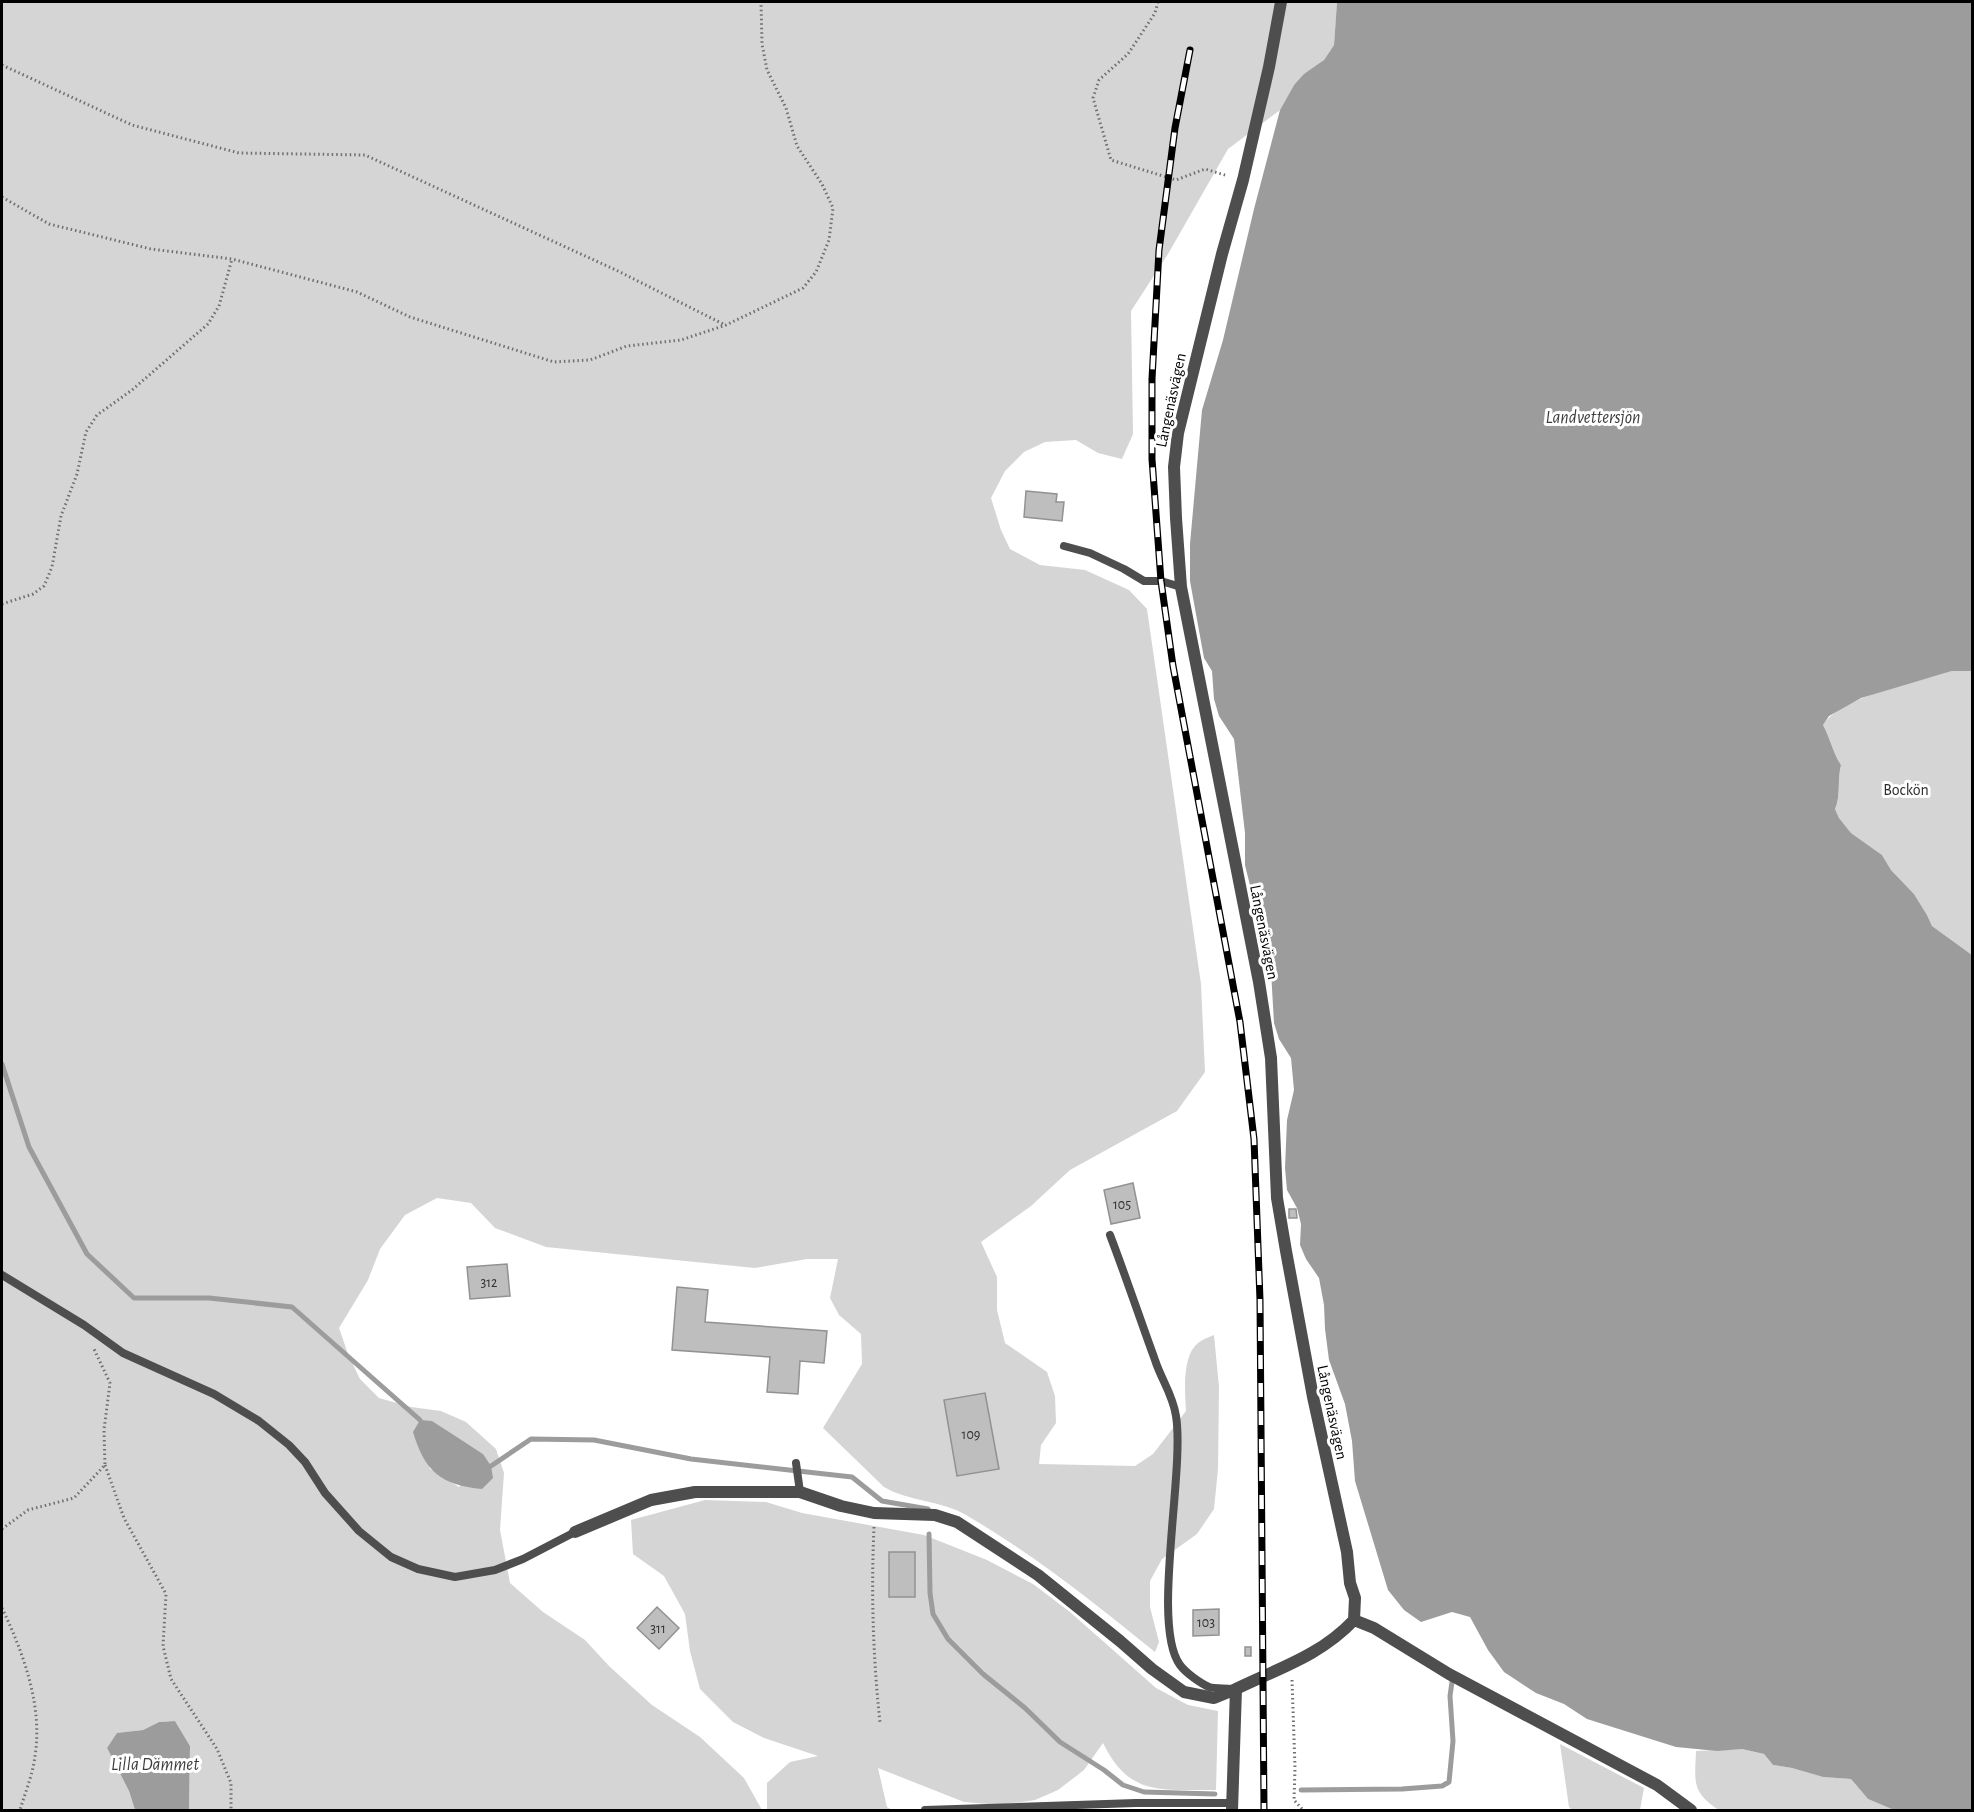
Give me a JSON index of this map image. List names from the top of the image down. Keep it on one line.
{"streets":{"street":["Långenäsvägen"]},"water":["Landvettersjön","Lilla Dämmet"],"parks":["Bockön"],"house_numbers":["105","312","109","103","311"]}
